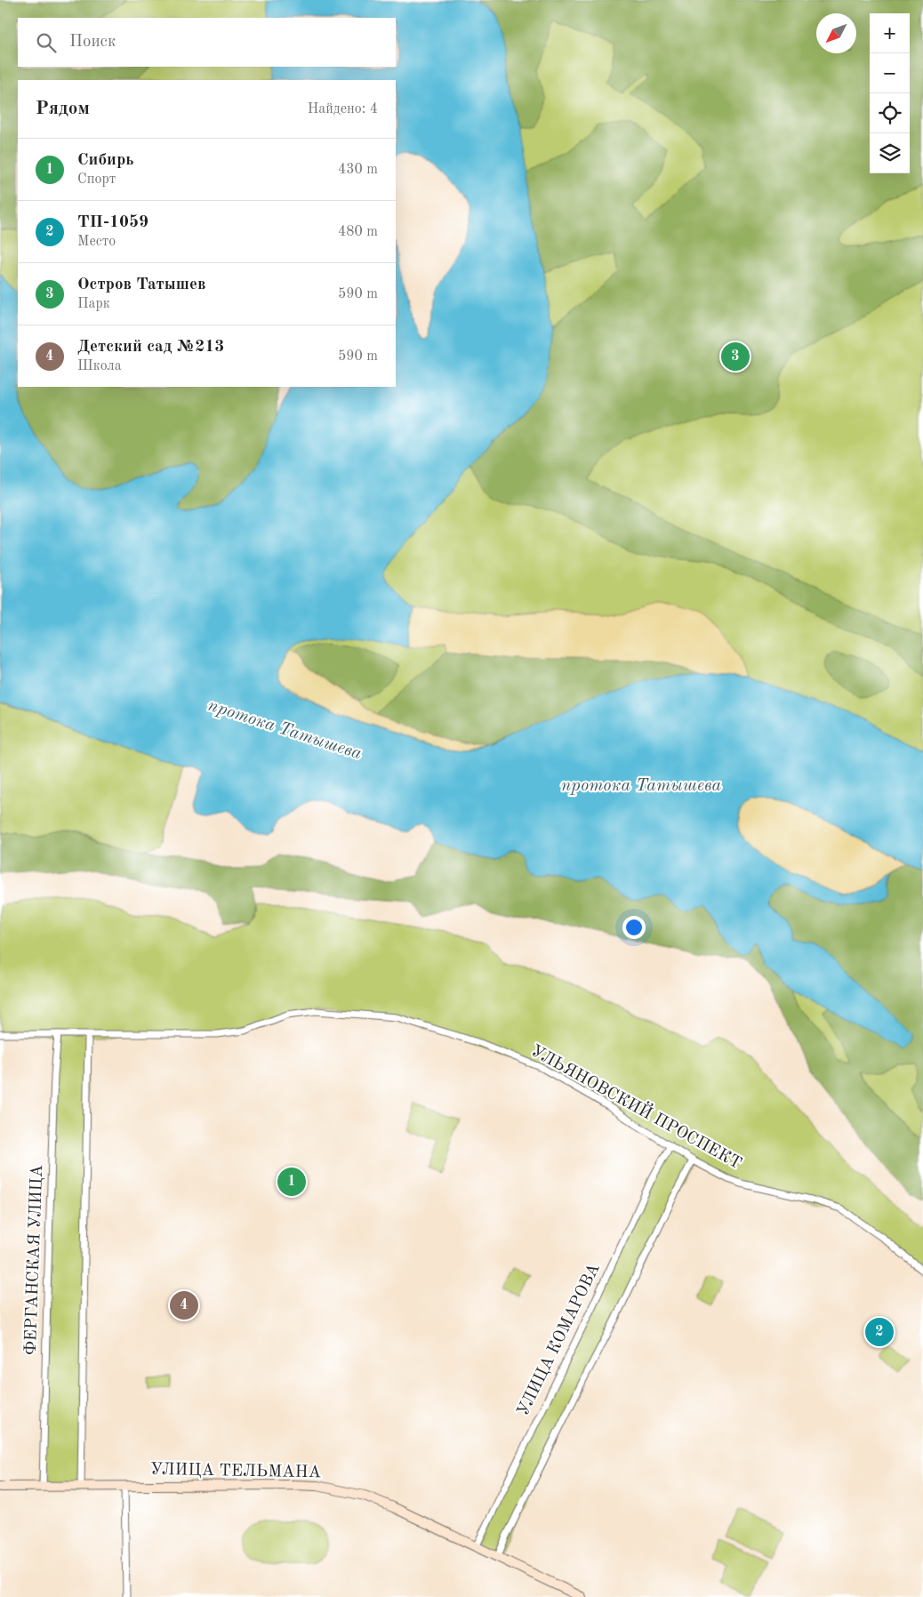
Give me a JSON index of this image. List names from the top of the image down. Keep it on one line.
{"streets":{"main road":["УЛИЦА ТЕЛЬМАНА"],"street":["УЛЬЯНОВСКИЙ ПРОСПЕКТ","ФЕРГАНСКАЯ УЛИЦА","УЛИЦА КОМАРОВА"]},"crossings":[["УЛЬЯНОВСКИЙ ПРОСПЕКТ","ФЕРГАНСКАЯ УЛИЦА"],["УЛЬЯНОВСКИЙ ПРОСПЕКТ","УЛИЦА КОМАРОВА"],["ФЕРГАНСКАЯ УЛИЦА","УЛИЦА ТЕЛЬМАНА"],["УЛИЦА КОМАРОВА","УЛИЦА ТЕЛЬМАНА"]],"water":["протока Татышева"],"north":"bottom left","page":{"map_buttons":["+","−"],"search":"Поиск","heading":["Рядом","Найдено: 4"],"list":[{"mark":"1","name":"Сибирь","note":"Спорт","value":"430 m"},{"mark":"2","name":"ТП-1059","note":"Место","value":"480 m"},{"mark":"3","name":"Остров Татышев","note":"Парк","value":"590 m"},{"mark":"4","name":"Детский сад №213","note":"Школа","value":"590 m"}],"pins":["3","1","4","2"]}}
